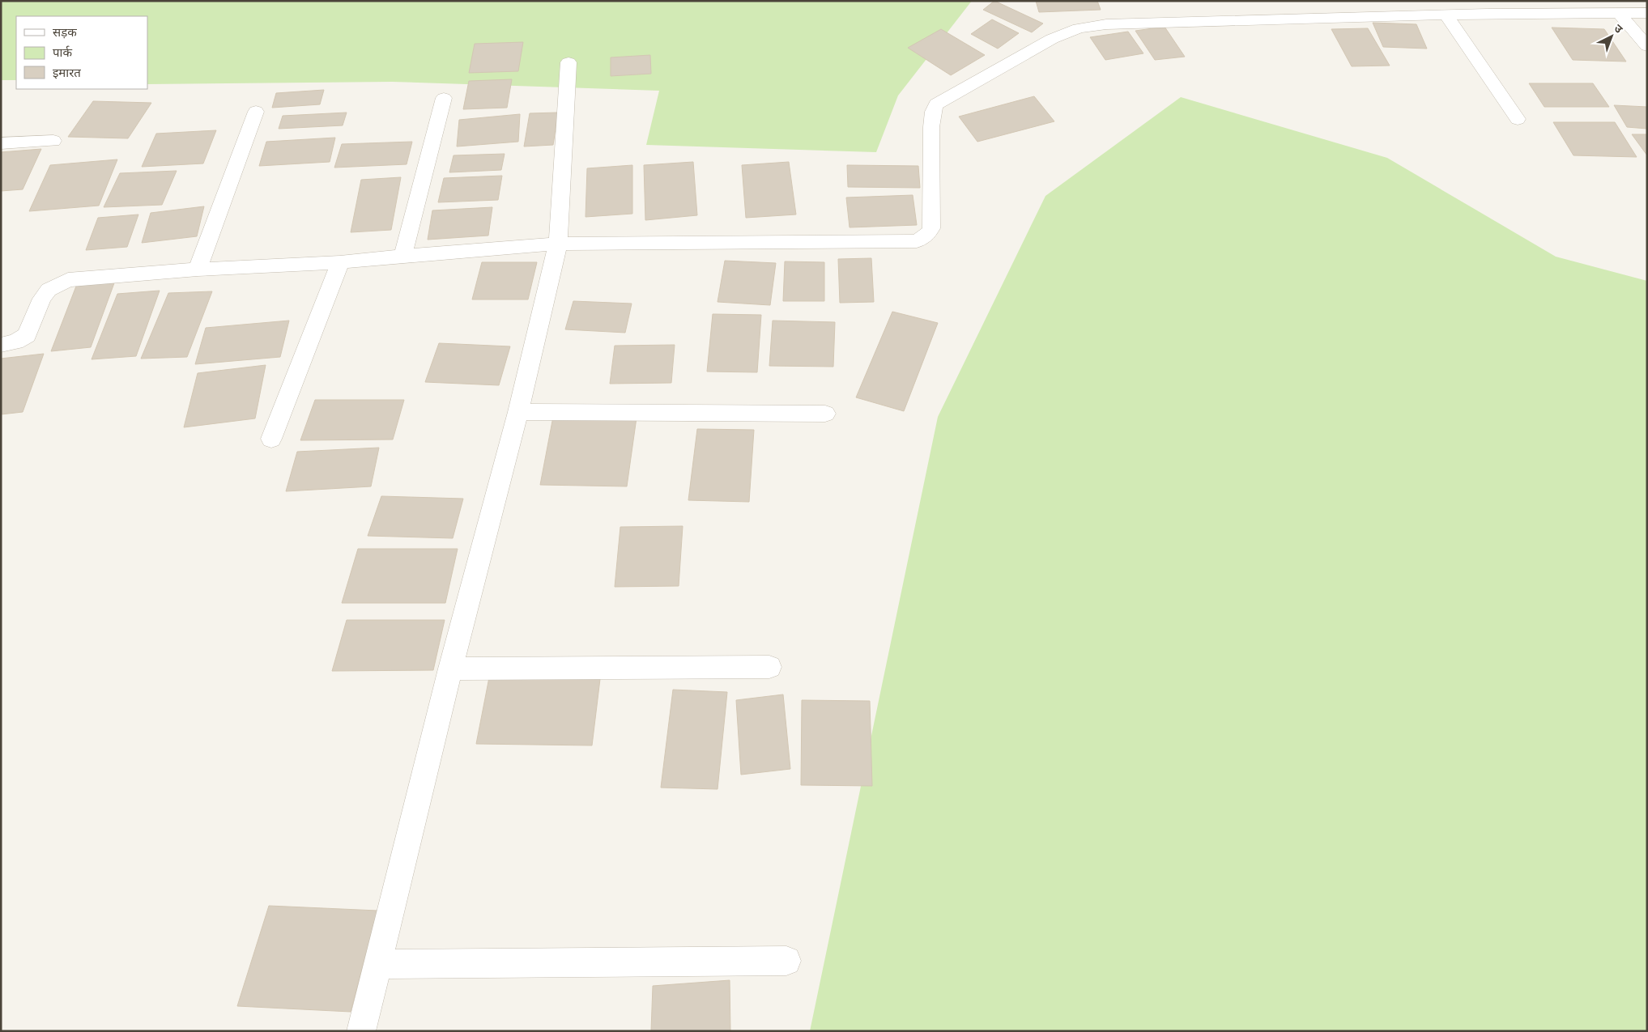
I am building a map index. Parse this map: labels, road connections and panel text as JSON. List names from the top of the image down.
{
  "legend": ["सड़क", "पार्क", "इमारत"],
  "north": "top right"
}
